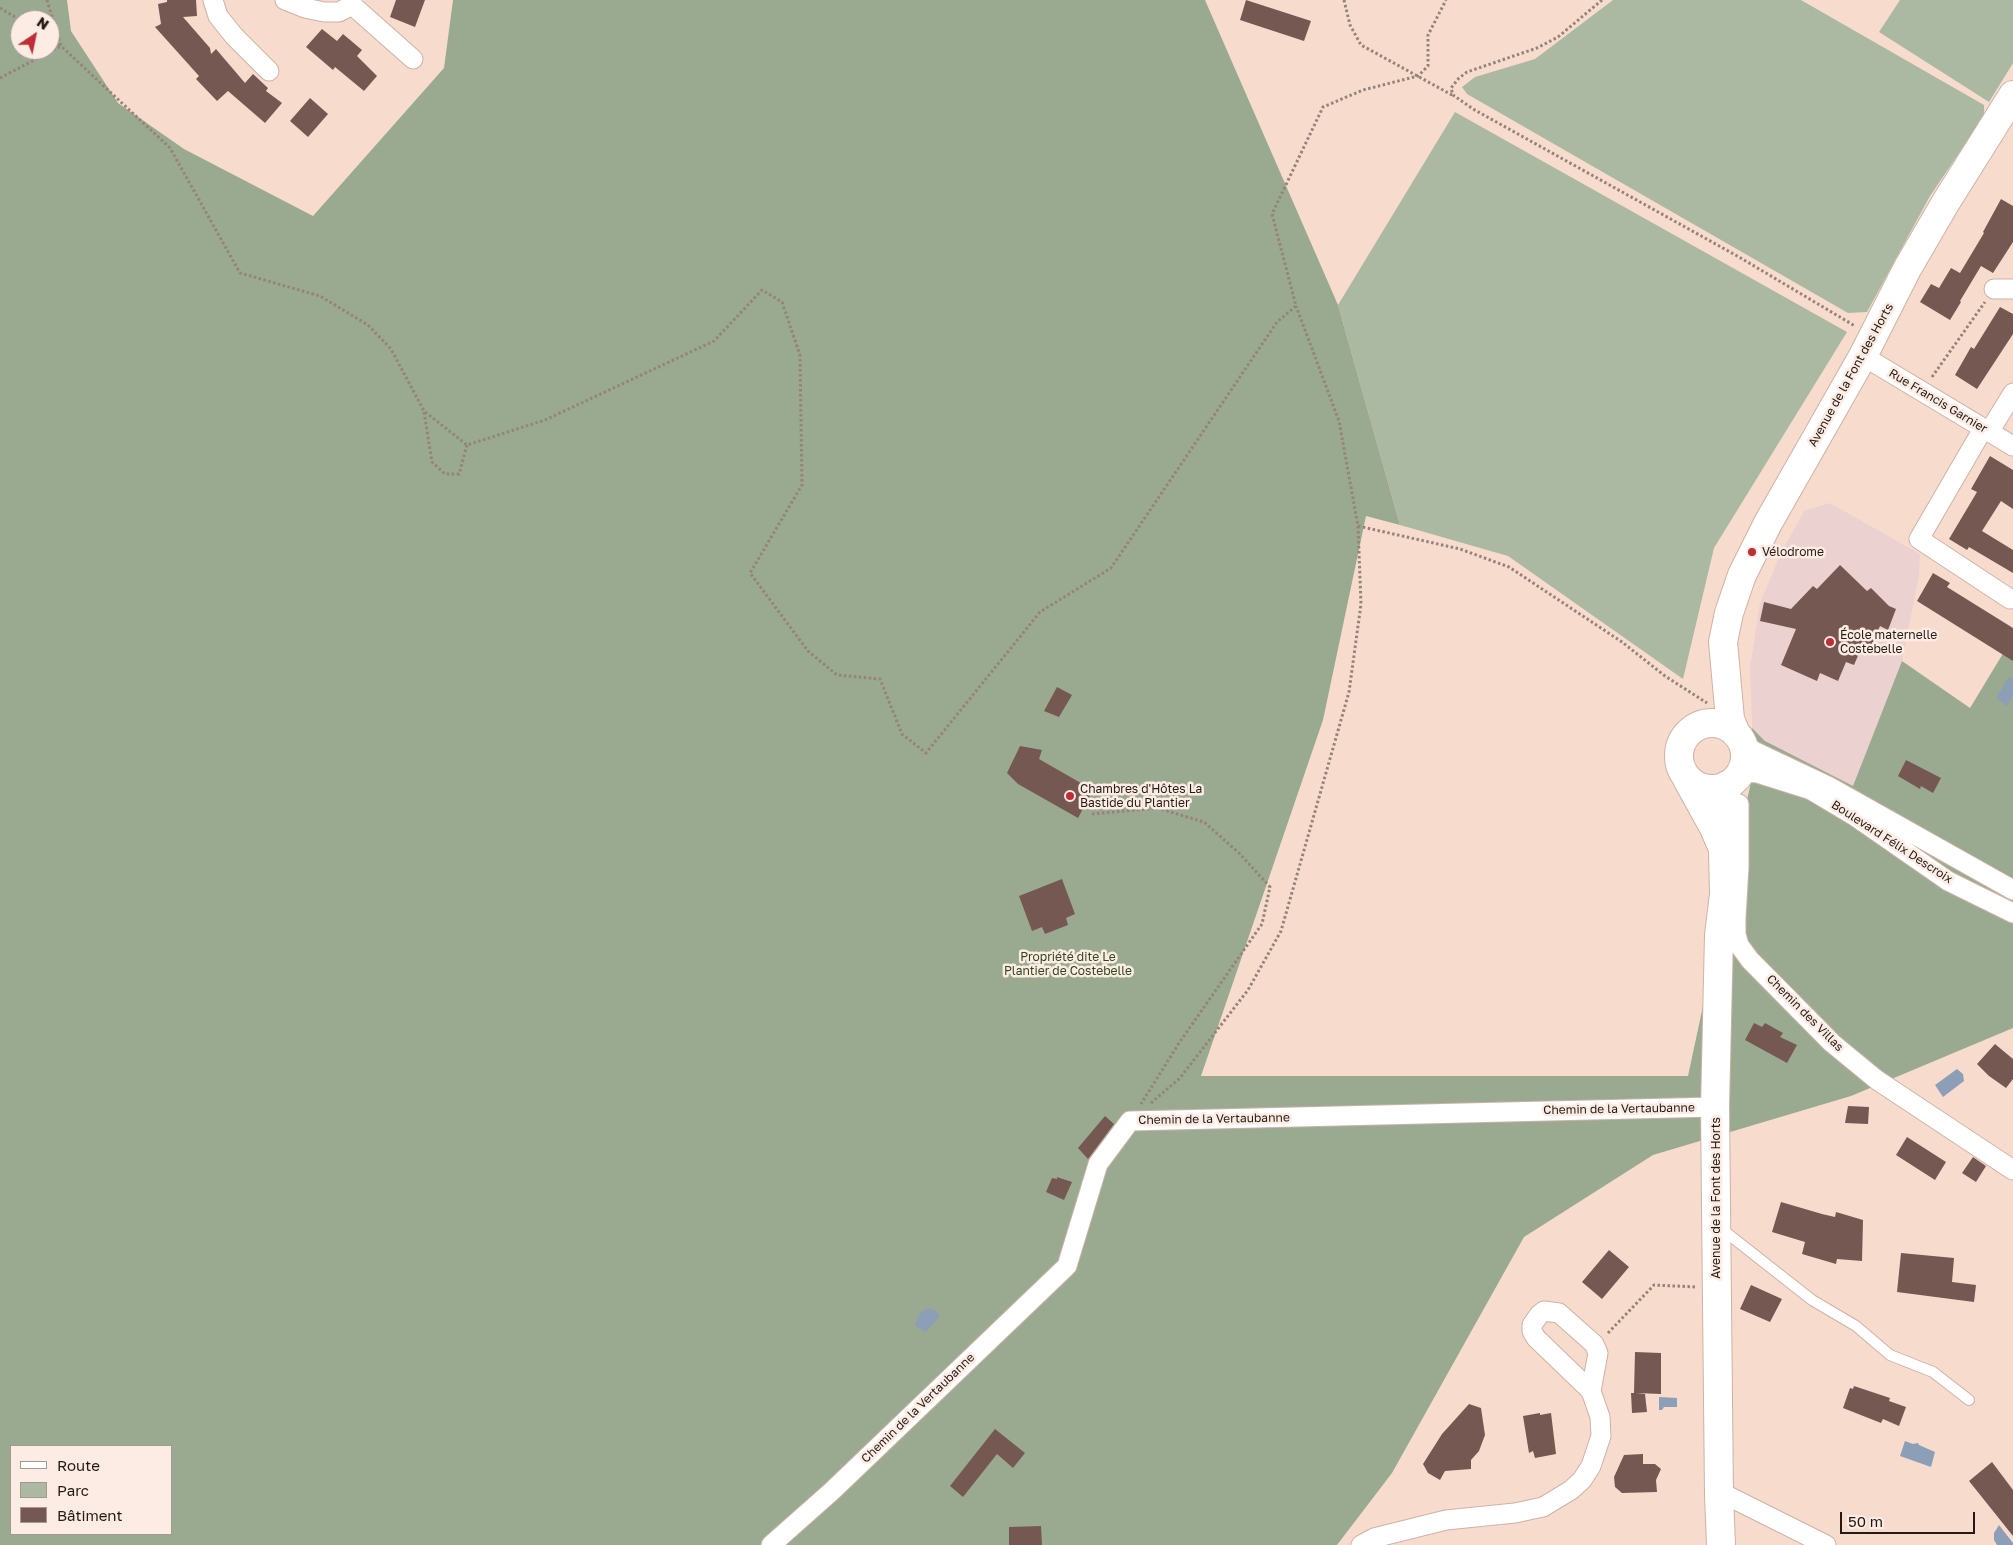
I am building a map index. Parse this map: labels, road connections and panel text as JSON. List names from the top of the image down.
{
  "streets": {
    "main road": ["Avenue de la Font des Horts"],
    "street": [
      "Rue Francis Garnier",
      "Boulevard Félix Descroix",
      "Chemin des Villas",
      "Chemin de la Vertaubanne"
    ]
  },
  "crossings": [
    ["Avenue de la Font des Horts", "Rue Francis Garnier"],
    ["Avenue de la Font des Horts", "Boulevard Félix Descroix"],
    ["Avenue de la Font des Horts", "Chemin des Villas"],
    ["Avenue de la Font des Horts", "Chemin de la Vertaubanne"],
    ["Boulevard Félix Descroix", "Chemin des Villas"]
  ],
  "parks": ["Propriété dite Le Plantier de Costebelle"],
  "places": ["Vélodrome", "École maternelle Costebelle", "Chambres d'Hôtes La Bastide du Plantier"],
  "legend": ["Route", "Parc", "Bâtiment"],
  "scale_bar": "50 m",
  "north": "top right"
}
